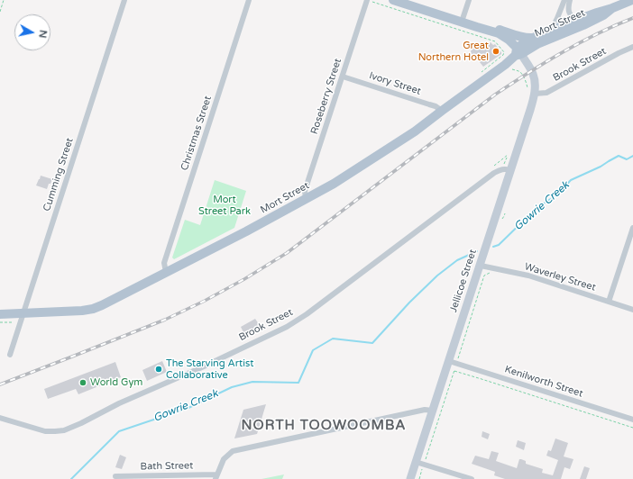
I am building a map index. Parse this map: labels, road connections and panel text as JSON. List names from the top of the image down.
{
  "streets": {
    "main road": ["Mort Street", "Jellicoe Street"],
    "street": [
      "Brook Street",
      "Ivory Street",
      "Roseberry Street",
      "Christmas Street",
      "Cumming Street",
      "Waverley Street",
      "Kenilworth Street",
      "Bath Street"
    ]
  },
  "crossings": [
    ["Mort Street", "Ivory Street"],
    ["Mort Street", "Roseberry Street"],
    ["Mort Street", "Christmas Street"],
    ["Mort Street", "Cumming Street"],
    ["Brook Street", "Jellicoe Street"],
    ["Ivory Street", "Roseberry Street"],
    ["Waverley Street", "Jellicoe Street"],
    ["Jellicoe Street", "Kenilworth Street"]
  ],
  "districts": ["NORTH TOOWOOMBA"],
  "water": ["Gowrie Creek"],
  "parks": ["Mort Street Park"],
  "places": ["Great Northern Hotel", "The Starving Artist Collaborative", "World Gym"],
  "north": "right"
}
